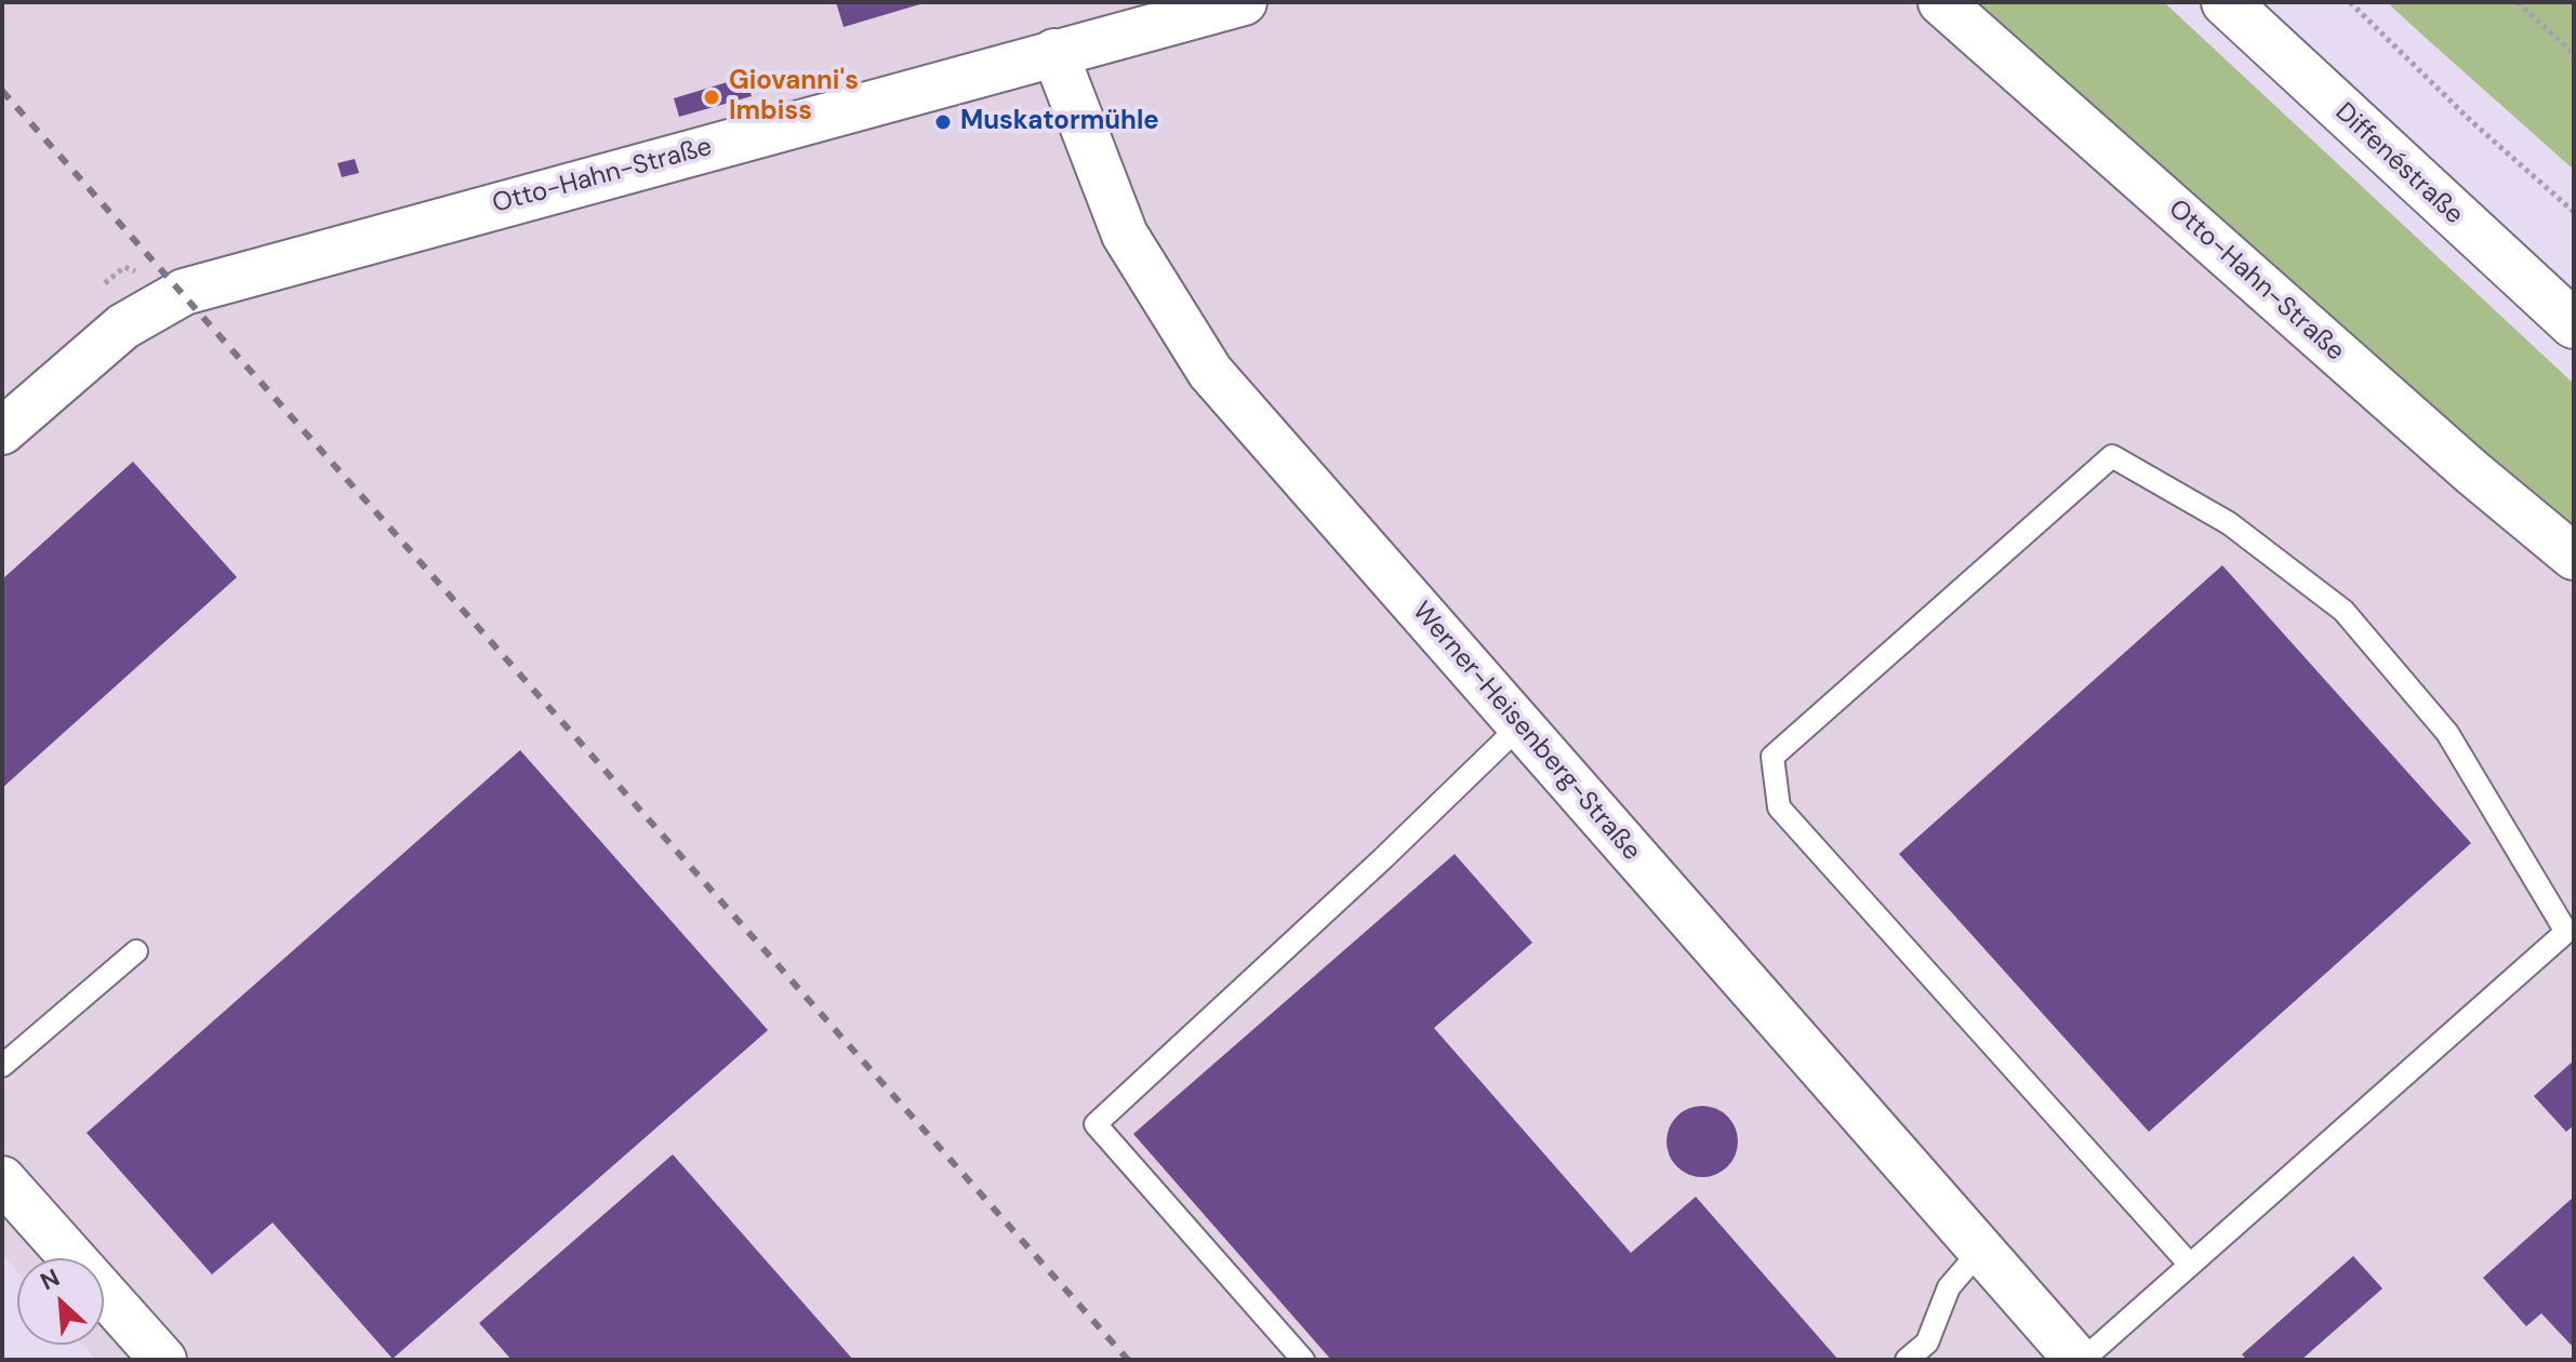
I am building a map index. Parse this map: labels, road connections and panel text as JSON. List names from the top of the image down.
{
  "streets": {
    "main road": ["Diffenéstraße"],
    "street": ["Otto-Hahn-Straße", "Werner-Heisenberg-Straße"]
  },
  "crossings": [
    ["Otto-Hahn-Straße", "Werner-Heisenberg-Straße"]
  ],
  "places": ["Giovanni's Imbiss", "Muskatormühle"],
  "north": "top left"
}
